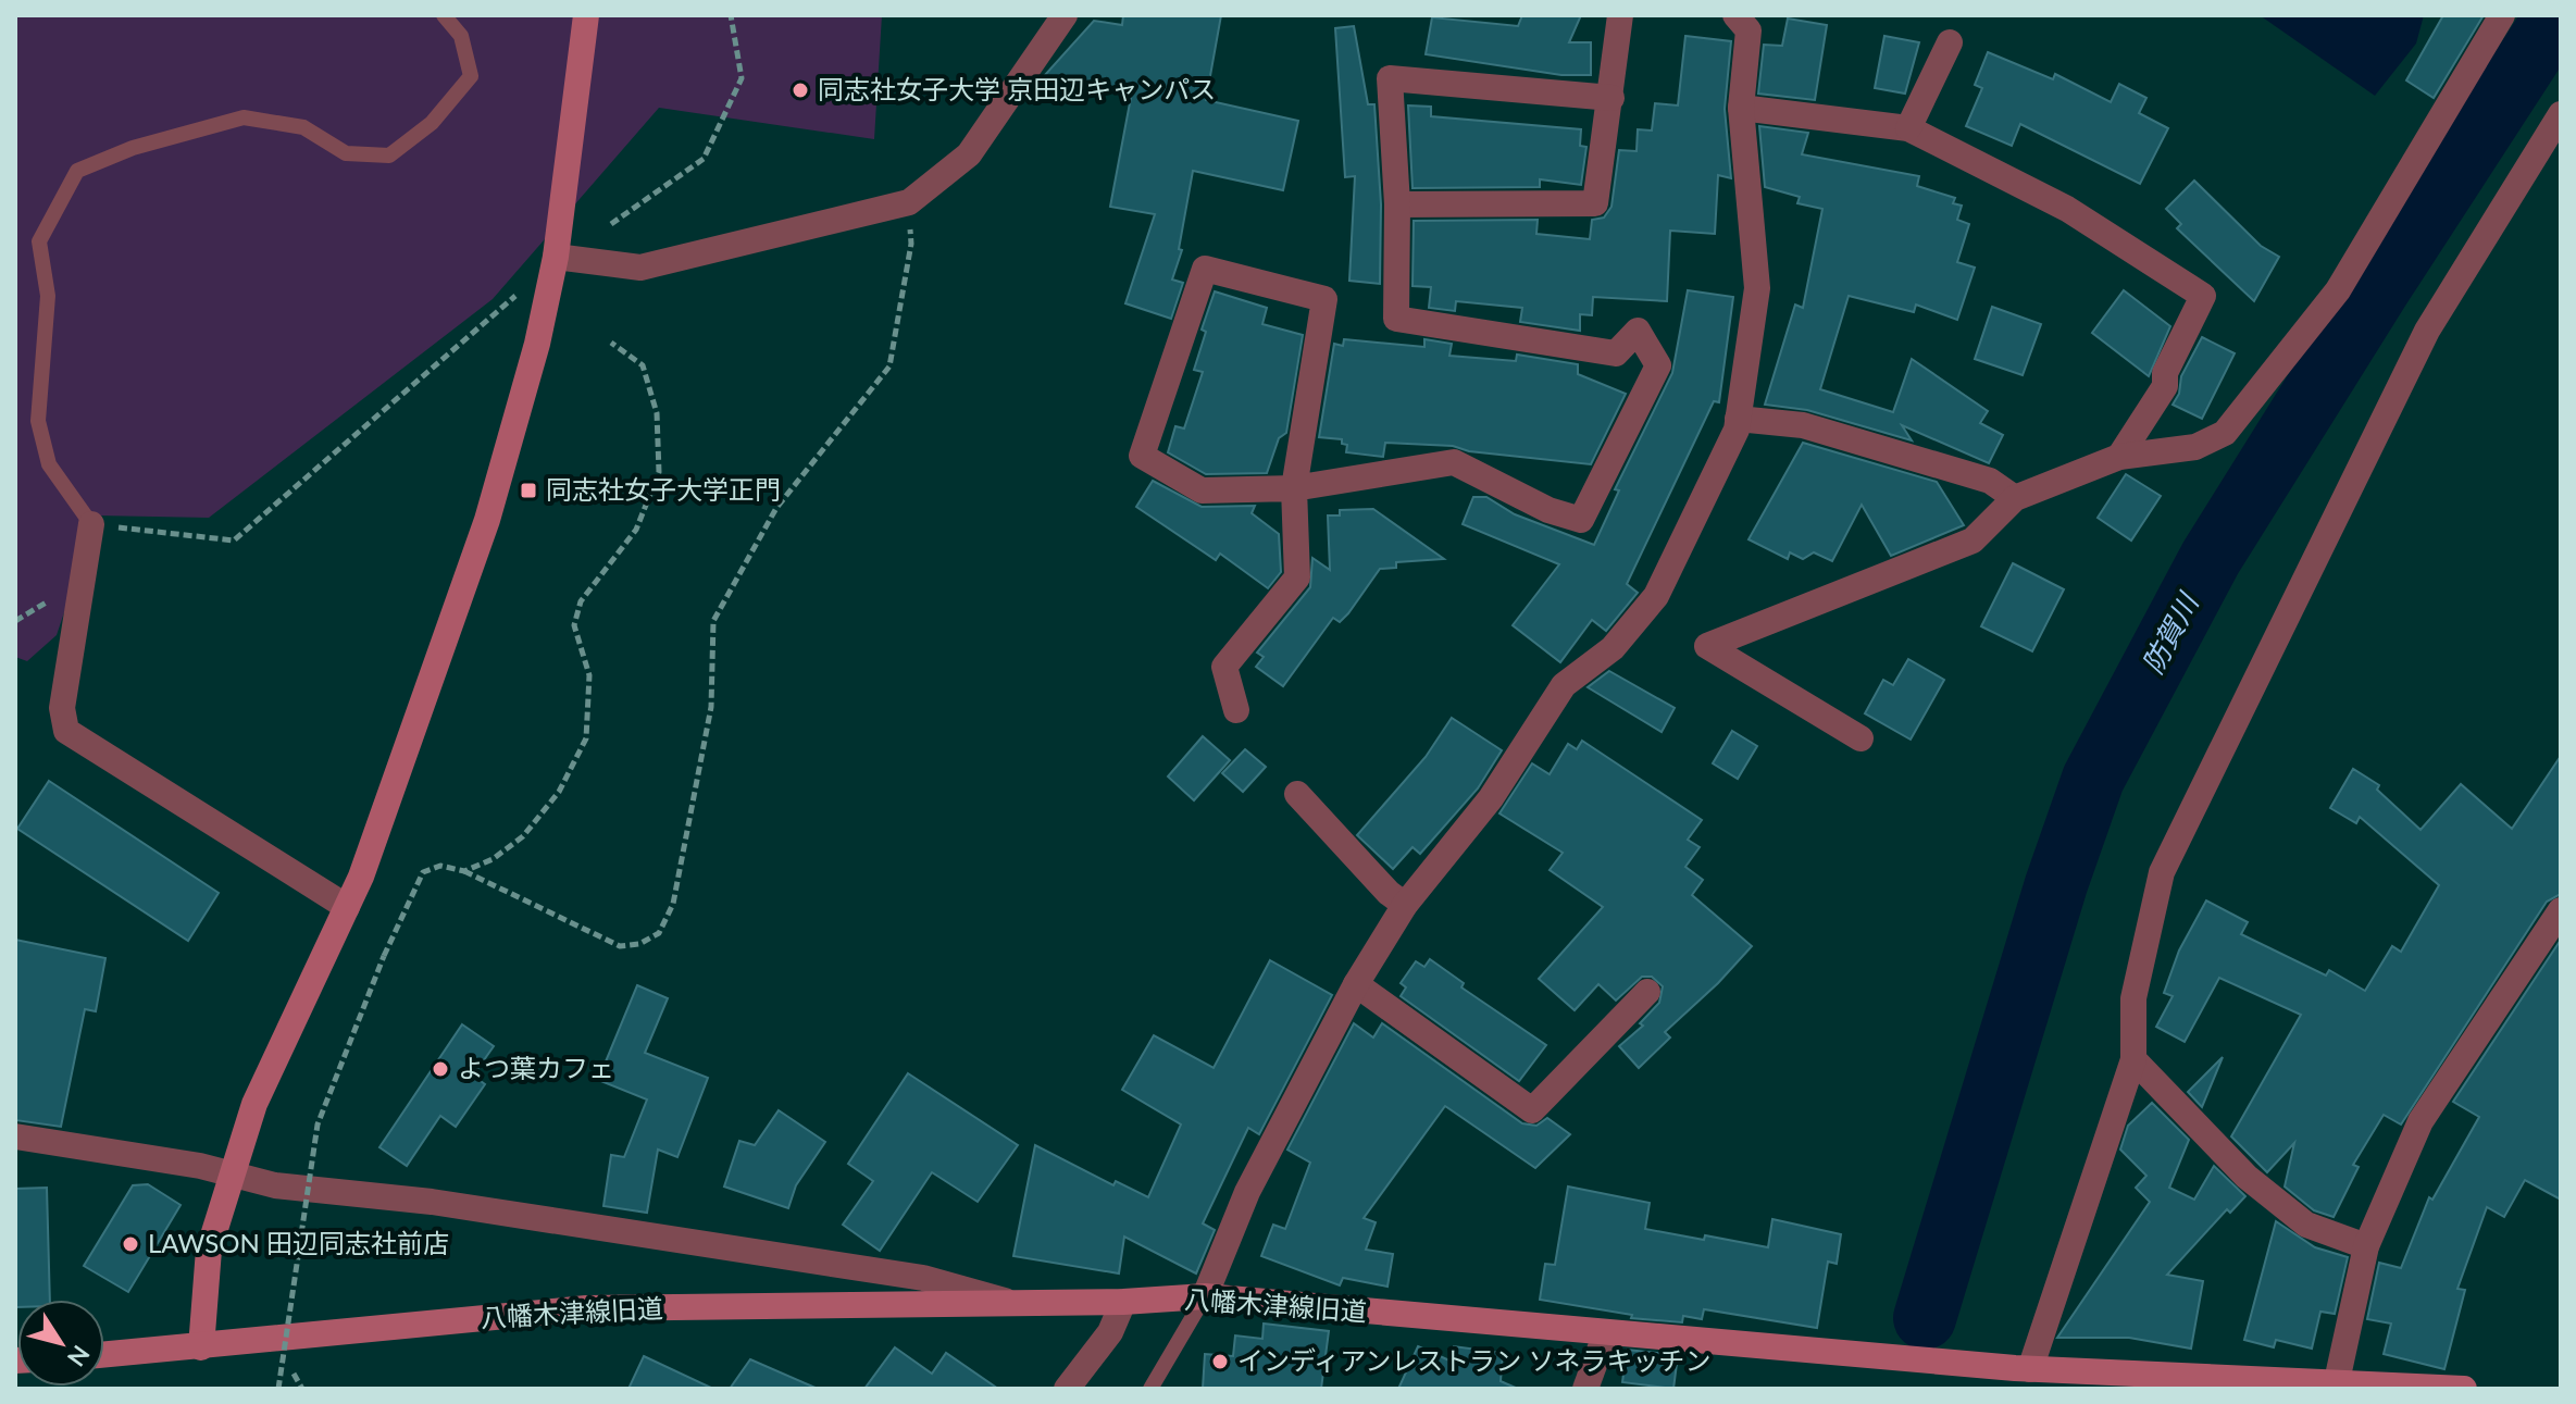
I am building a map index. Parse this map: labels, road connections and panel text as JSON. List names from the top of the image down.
{
  "streets": {
    "street": ["八幡木津線旧道"]
  },
  "water": ["防賀川"],
  "places": {
    "other": [
      "同志社女子大学 京田辺キャンパス",
      "よつ葉カフェ",
      "LAWSON 田辺同志社前店",
      "インディアンレストラン ソネラキッチン"
    ],
    "transit": ["同志社女子大学正門"]
  },
  "north": "bottom right"
}
